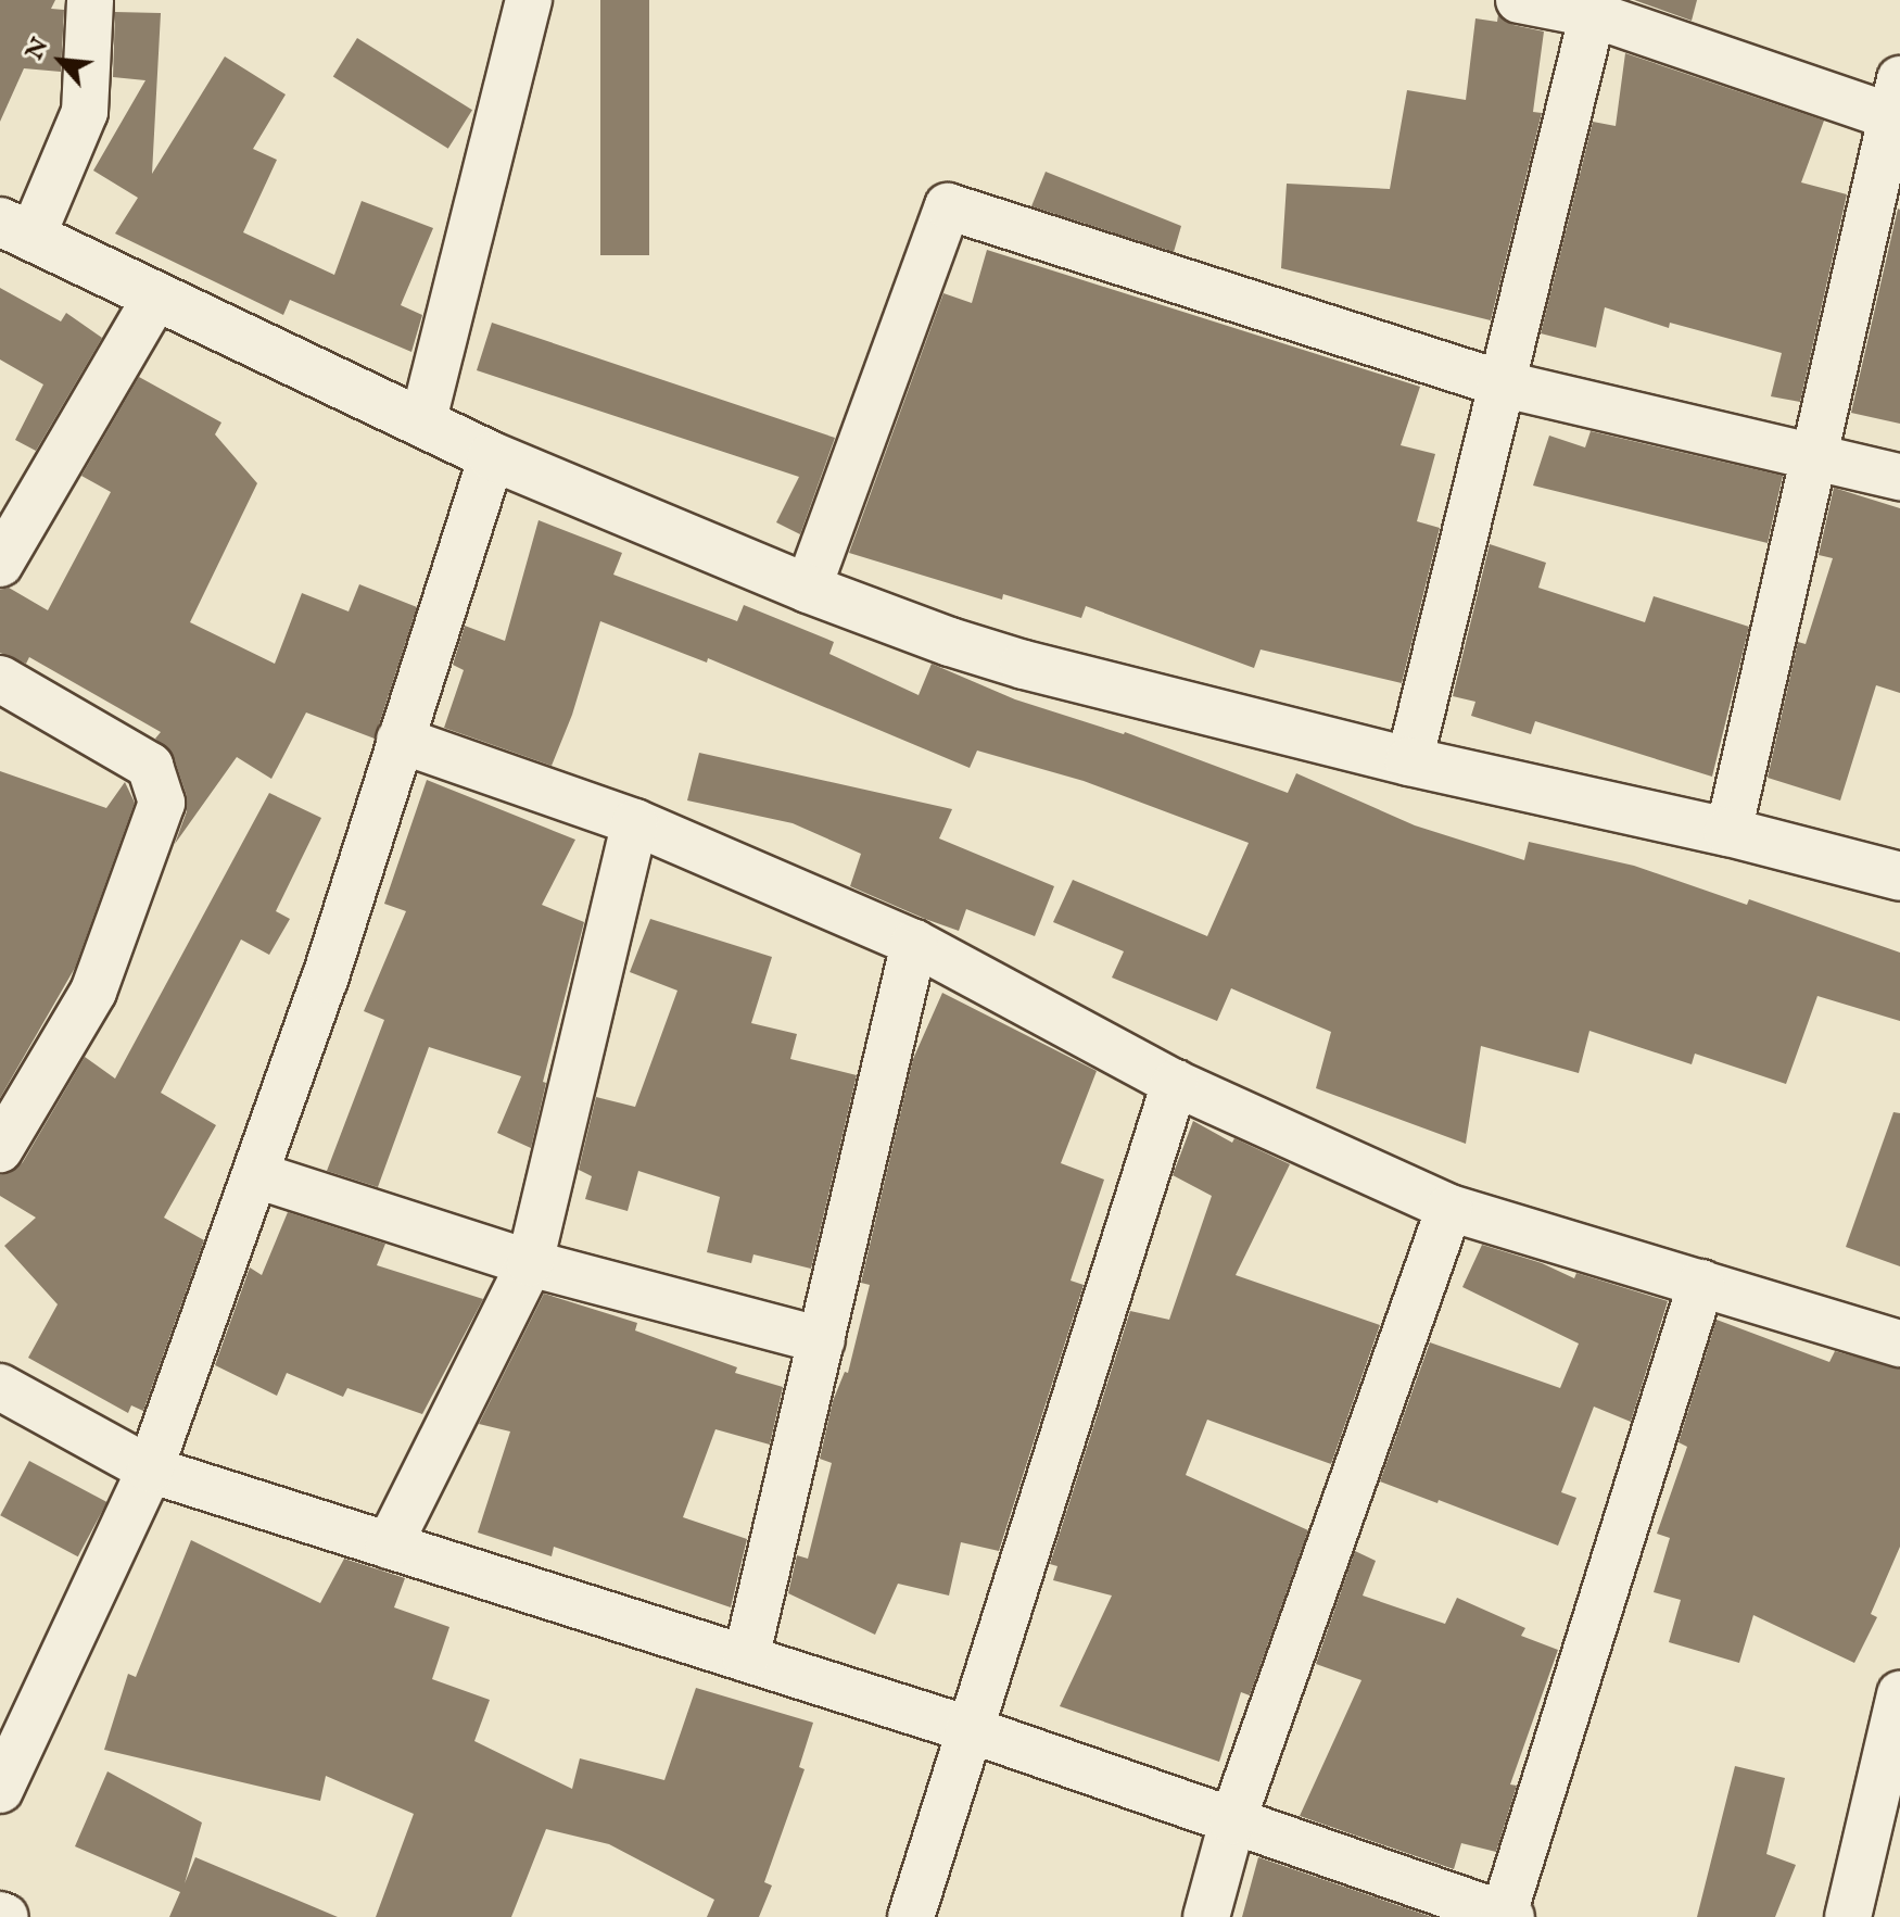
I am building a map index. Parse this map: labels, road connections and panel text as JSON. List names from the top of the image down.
{
  "north": "top left"
}
